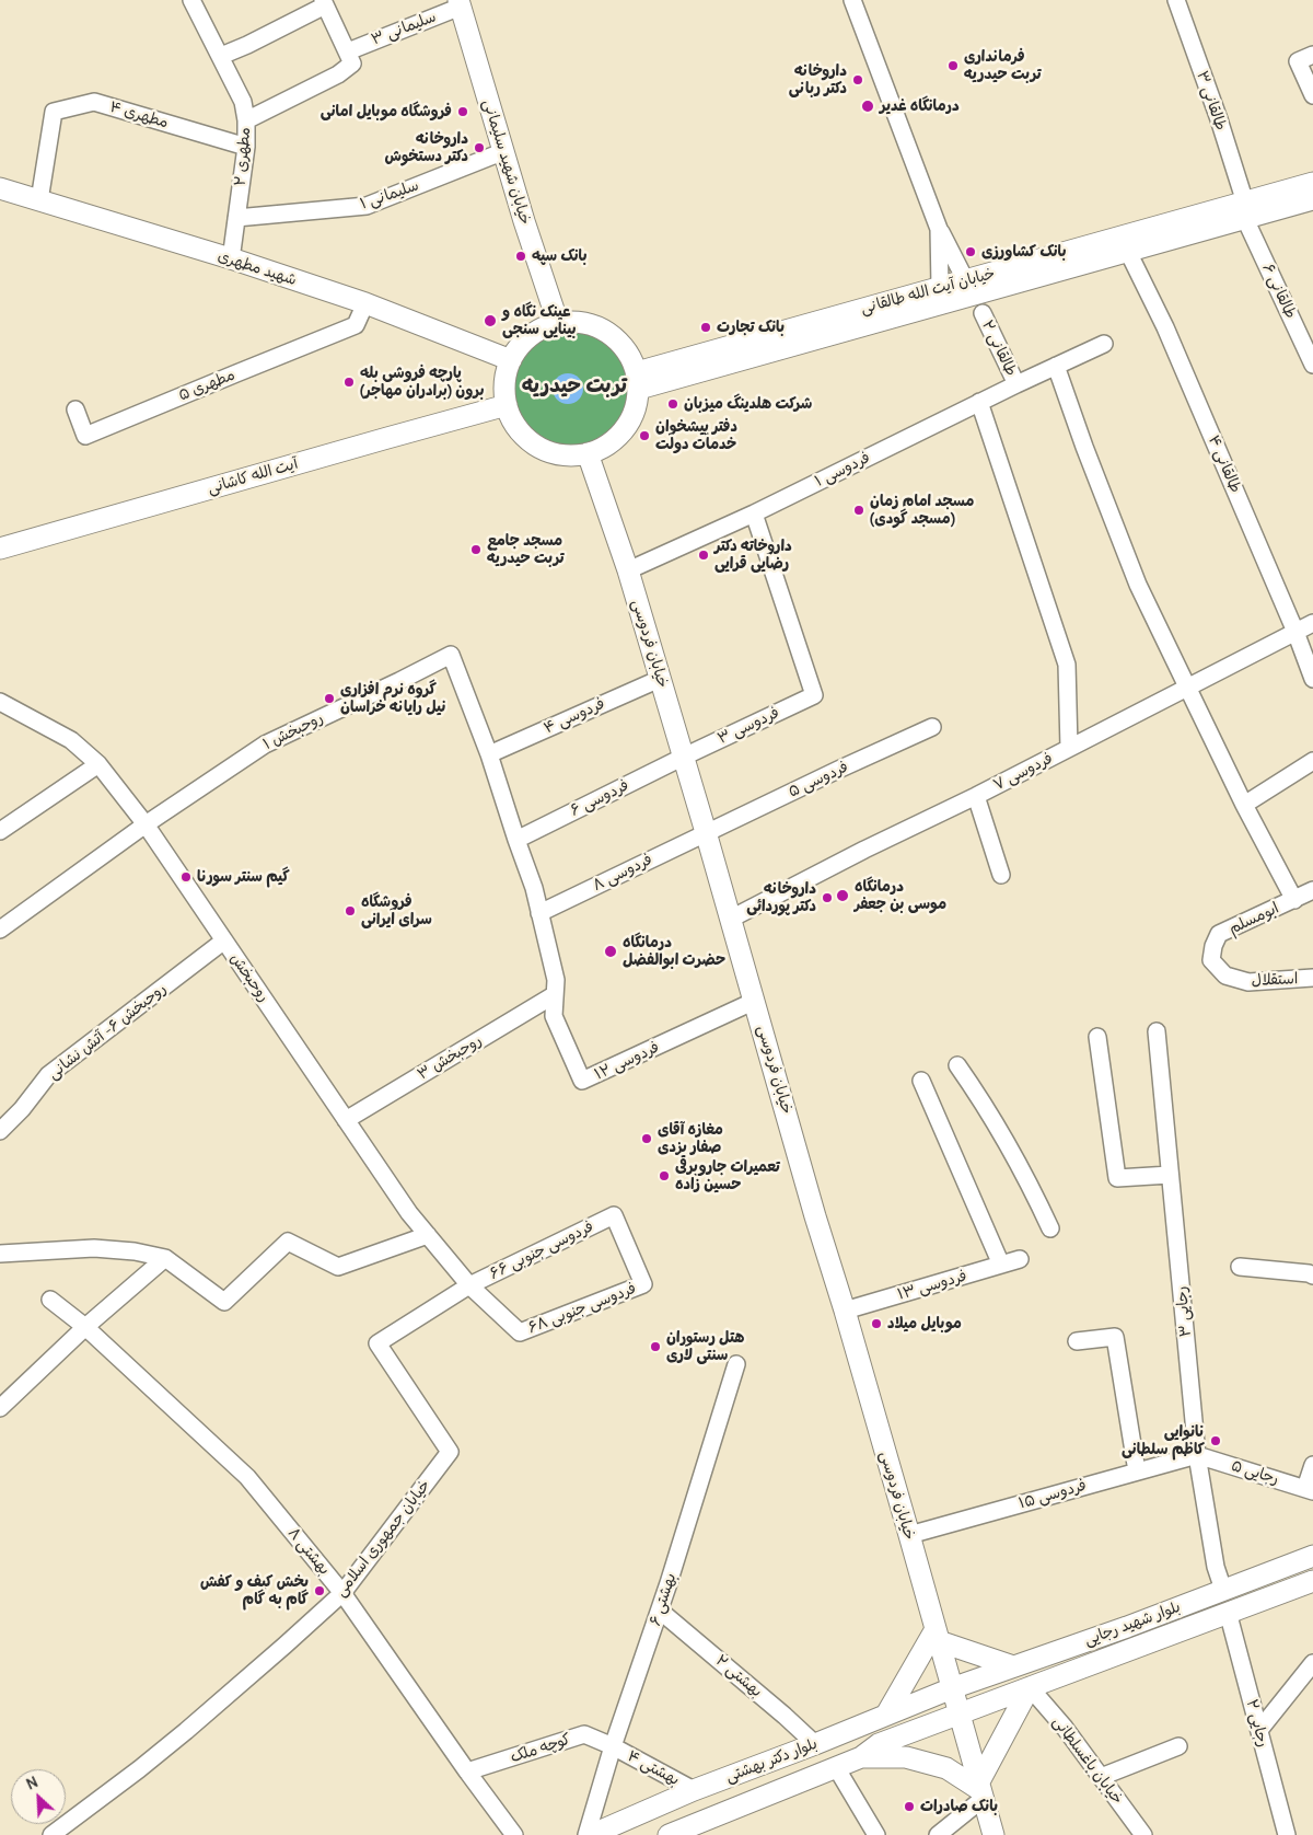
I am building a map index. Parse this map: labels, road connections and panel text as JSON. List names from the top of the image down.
{
  "streets": {
    "main road": [
      "خیابان شهید سلیمانی",
      "شهید مطهری",
      "خیابان آیت الله طالقانی",
      "آیت الله کاشانی",
      "خیابان فردوسی",
      "بلوار شهید رجایی",
      "بلوار دکتر بهشتی"
    ],
    "street": [
      "سلیمانی ۳",
      "طالقانی ۳",
      "مطهری ۴",
      "مطهری ۲",
      "سلیمانی ۱",
      "طالقانی ۶",
      "طالقانی ۲",
      "مطهری ۵",
      "طالقانی ۴",
      "فردوسی ۱",
      "فردوسی ۴",
      "فردوسی ۳",
      "روحبخش ۱",
      "فردوسی ۷",
      "فردوسی ۵",
      "فردوسی ۶",
      "فردوسی ۸",
      "ابومسلم",
      "روحبخش",
      "استقلال",
      "روحبخش ۶- آتش نشانی",
      "روحبخش ۳",
      "فردوسی ۱۲",
      "فردوسی جنوبی ۶۶",
      "فردوسی ۱۳",
      "فردوسی جنوبی ۶۸",
      "رجایی ۳",
      "رجایی ۵",
      "فردوسی ۱۵",
      "خیابان جمهوری اسلامی",
      "بهشتی ۸",
      "بهشتی ۶",
      "بهشتی ۲",
      "رجایی ۲",
      "کوچه ملک",
      "خیابان باغسلطانی",
      "بهشتی ۴"
    ]
  },
  "crossings": [
    ["سلیمانی ۳", "خیابان شهید سلیمانی"],
    ["طالقانی ۳", "خیابان آیت الله طالقانی"],
    ["طالقانی ۳", "طالقانی ۶"],
    ["مطهری ۴", "مطهری ۲"],
    ["مطهری ۴", "شهید مطهری"],
    ["مطهری ۲", "سلیمانی ۱"],
    ["مطهری ۲", "شهید مطهری"],
    ["خیابان شهید سلیمانی", "سلیمانی ۱"],
    ["خیابان شهید سلیمانی", "شهید مطهری"],
    ["خیابان شهید سلیمانی", "خیابان آیت الله طالقانی"],
    ["خیابان شهید سلیمانی", "آیت الله کاشانی"],
    ["خیابان شهید سلیمانی", "خیابان فردوسی"],
    ["شهید مطهری", "خیابان آیت الله طالقانی"],
    ["شهید مطهری", "مطهری ۵"],
    ["شهید مطهری", "آیت الله کاشانی"],
    ["شهید مطهری", "خیابان فردوسی"],
    ["خیابان آیت الله طالقانی", "طالقانی ۶"],
    ["خیابان آیت الله طالقانی", "طالقانی ۴"],
    ["خیابان آیت الله طالقانی", "آیت الله کاشانی"],
    ["خیابان آیت الله طالقانی", "خیابان فردوسی"],
    ["طالقانی ۲", "فردوسی ۱"],
    ["طالقانی ۴", "فردوسی ۷"],
    ["فردوسی ۱", "خیابان فردوسی"],
    ["فردوسی ۱", "فردوسی ۳"],
    ["آیت الله کاشانی", "خیابان فردوسی"],
    ["خیابان فردوسی", "فردوسی ۴"],
    ["خیابان فردوسی", "فردوسی ۳"],
    ["خیابان فردوسی", "فردوسی ۷"],
    ["خیابان فردوسی", "فردوسی ۵"],
    ["خیابان فردوسی", "فردوسی ۶"],
    ["خیابان فردوسی", "فردوسی ۸"],
    ["خیابان فردوسی", "فردوسی ۱۲"],
    ["خیابان فردوسی", "فردوسی ۱۳"],
    ["خیابان فردوسی", "فردوسی ۱۵"],
    ["خیابان فردوسی", "بلوار شهید رجایی"],
    ["خیابان فردوسی", "بلوار دکتر بهشتی"],
    ["فردوسی ۴", "روحبخش ۱"],
    ["فردوسی ۳", "فردوسی ۶"],
    ["روحبخش ۱", "روحبخش"],
    ["فردوسی ۵", "فردوسی ۸"],
    ["ابومسلم", "استقلال"],
    ["روحبخش", "روحبخش ۶- آتش نشانی"],
    ["روحبخش", "روحبخش ۳"],
    ["روحبخش", "فردوسی جنوبی ۶۶"],
    ["روحبخش", "فردوسی جنوبی ۶۸"],
    ["روحبخش", "خیابان جمهوری اسلامی"],
    ["روحبخش ۳", "فردوسی ۱۲"],
    ["فردوسی جنوبی ۶۶", "فردوسی جنوبی ۶۸"],
    ["فردوسی جنوبی ۶۶", "خیابان جمهوری اسلامی"],
    ["رجایی ۳", "رجایی ۵"],
    ["رجایی ۳", "فردوسی ۱۵"],
    ["رجایی ۳", "بلوار شهید رجایی"],
    ["رجایی ۵", "فردوسی ۱۵"],
    ["خیابان جمهوری اسلامی", "بهشتی ۸"],
    ["بهشتی ۸", "کوچه ملک"],
    ["بهشتی ۶", "بهشتی ۲"],
    ["بهشتی ۶", "کوچه ملک"],
    ["بهشتی ۶", "بلوار دکتر بهشتی"],
    ["بهشتی ۶", "بهشتی ۴"],
    ["بلوار شهید رجایی", "رجایی ۲"],
    ["بلوار شهید رجایی", "بلوار دکتر بهشتی"],
    ["بلوار شهید رجایی", "خیابان باغسلطانی"],
    ["بهشتی ۲", "بلوار دکتر بهشتی"],
    ["کوچه ملک", "بهشتی ۴"],
    ["بلوار دکتر بهشتی", "بهشتی ۴"]
  ],
  "districts": ["تربت حیدریه"],
  "places": [
    "فرمانداری تربت حیدریه",
    "داروخانه دکتر ربانی",
    "درمانگاه غدیر",
    "فروشگاه موبایل امانی",
    "داروخانه دکتر دستخوش",
    "بانک کشاورزی",
    "بانک سپه",
    "عینک نگاه و بینایی سنجی",
    "بانک تجارت",
    "پارچه فروشی بله برون (برادران مهاجر)",
    "شرکت هلدینگ میزبان",
    "دفتر پیشخوان خدمات دولت",
    "مسجد امام زمان (مسجد گودی)",
    "مسجد جامع تربت حیدریه",
    "داروخاته دکتر رضایی قرایی",
    "گروه نرم افزاری نیل رایانه خراسان",
    "گیم سنتر سورنا",
    "درمانگاه موسی بن جعفر",
    "داروخانه دکتر پوردائی",
    "فروشگاه سرای ایرانی",
    "درمانگاه حضرت ابوالفضل",
    "مغازه آقای صفار یزدی",
    "تعمیرات جاروبرقی حسین زاده",
    "موبایل میلاد",
    "هتل رستوران سنتی لاری",
    "نانوایی کاظم سلطانی",
    "پخش کیف و کفش گام به گام",
    "بانک صادرات"
  ],
  "north": "top left"
}
